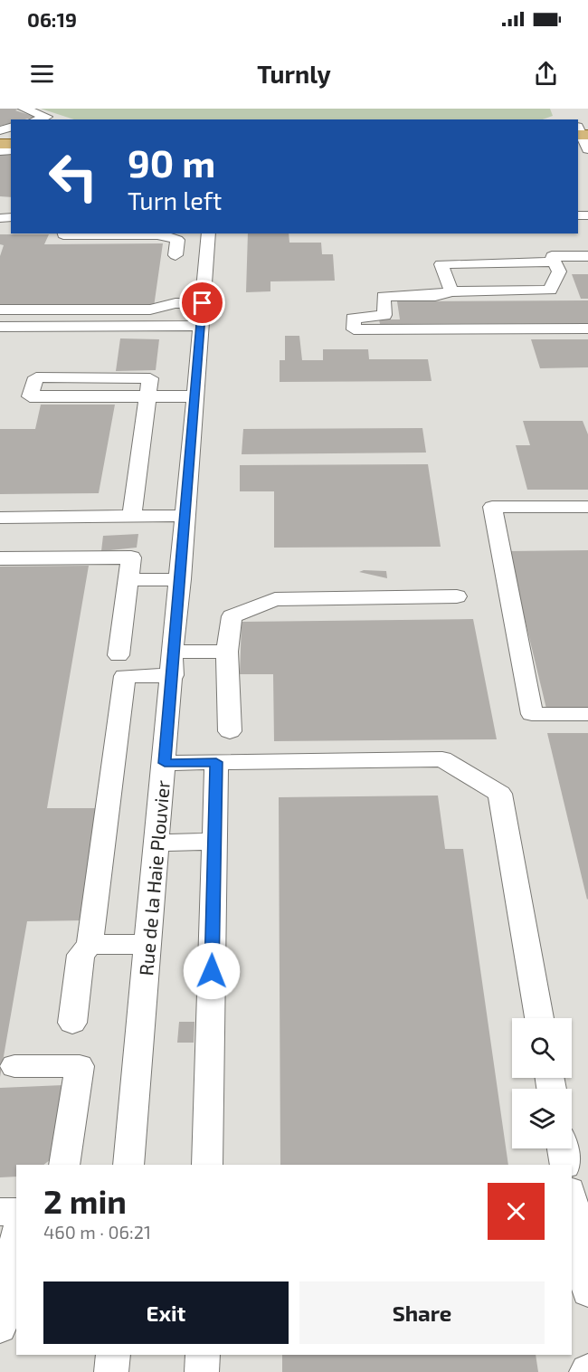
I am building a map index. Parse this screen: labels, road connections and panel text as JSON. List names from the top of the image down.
{
  "streets": {
    "street": ["Rue de la Haie Plouvier"]
  },
  "page": {
    "status": "06:19",
    "header": "Turnly",
    "turn": ["90 m", "Turn left"],
    "heading": ["2 min", "460 m · 06:21"],
    "buttons": ["Exit", "Share"]
  }
}
